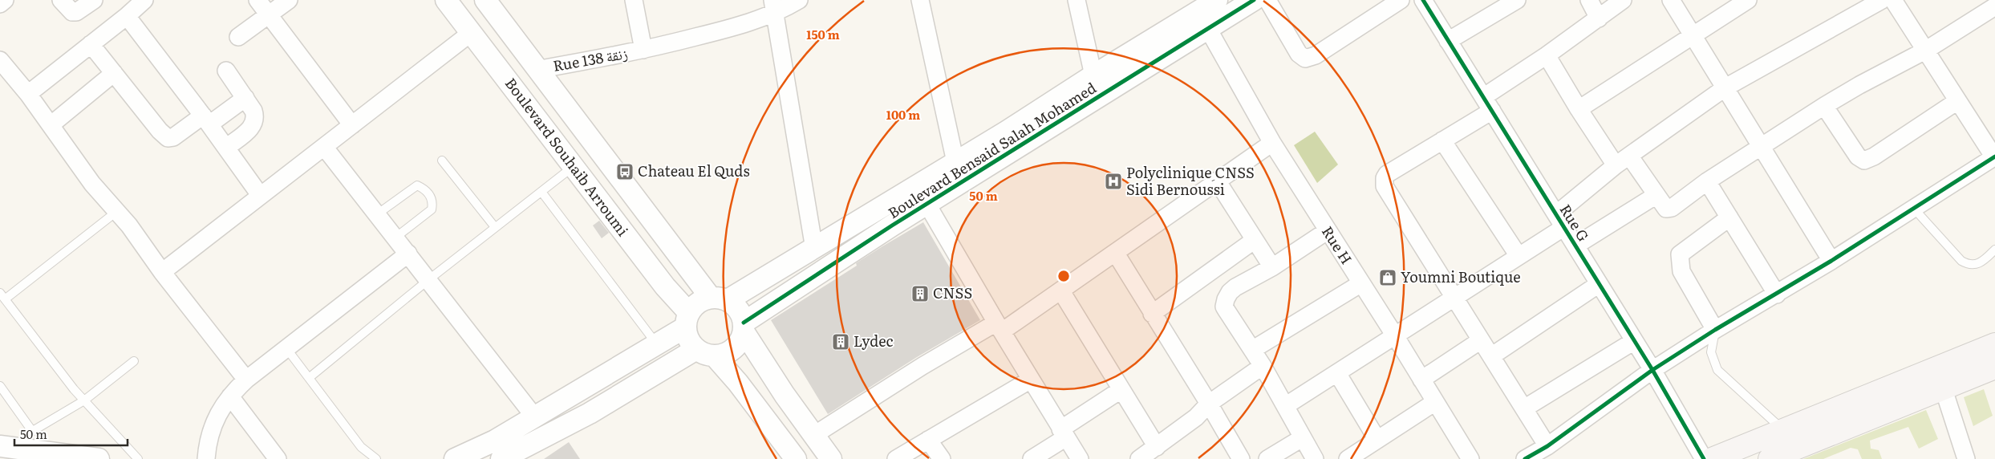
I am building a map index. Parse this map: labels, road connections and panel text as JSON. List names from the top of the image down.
{
  "streets": {
    "street": [
      "Rue 138 زنقة",
      "Boulevard Bensaid Salah Mohamed",
      "Boulevard Souhaib Arroumi",
      "Rue G",
      "Rue H"
    ]
  },
  "crossings": [
    ["Rue 138 زنقة", "Boulevard Souhaib Arroumi"],
    ["Boulevard Bensaid Salah Mohamed", "Boulevard Souhaib Arroumi"],
    ["Boulevard Bensaid Salah Mohamed", "Rue H"]
  ],
  "places": {
    "bus stop": ["Chateau El Quds"],
    "hospital": ["Polyclinique ِCNSS Sidi Bernoussi"],
    "shop": ["Youmni Boutique"],
    "building": ["CNSS", "Lydec"]
  },
  "scale_bar": "50 m",
  "rings": ["150 m", "100 m", "50 m"]
}
